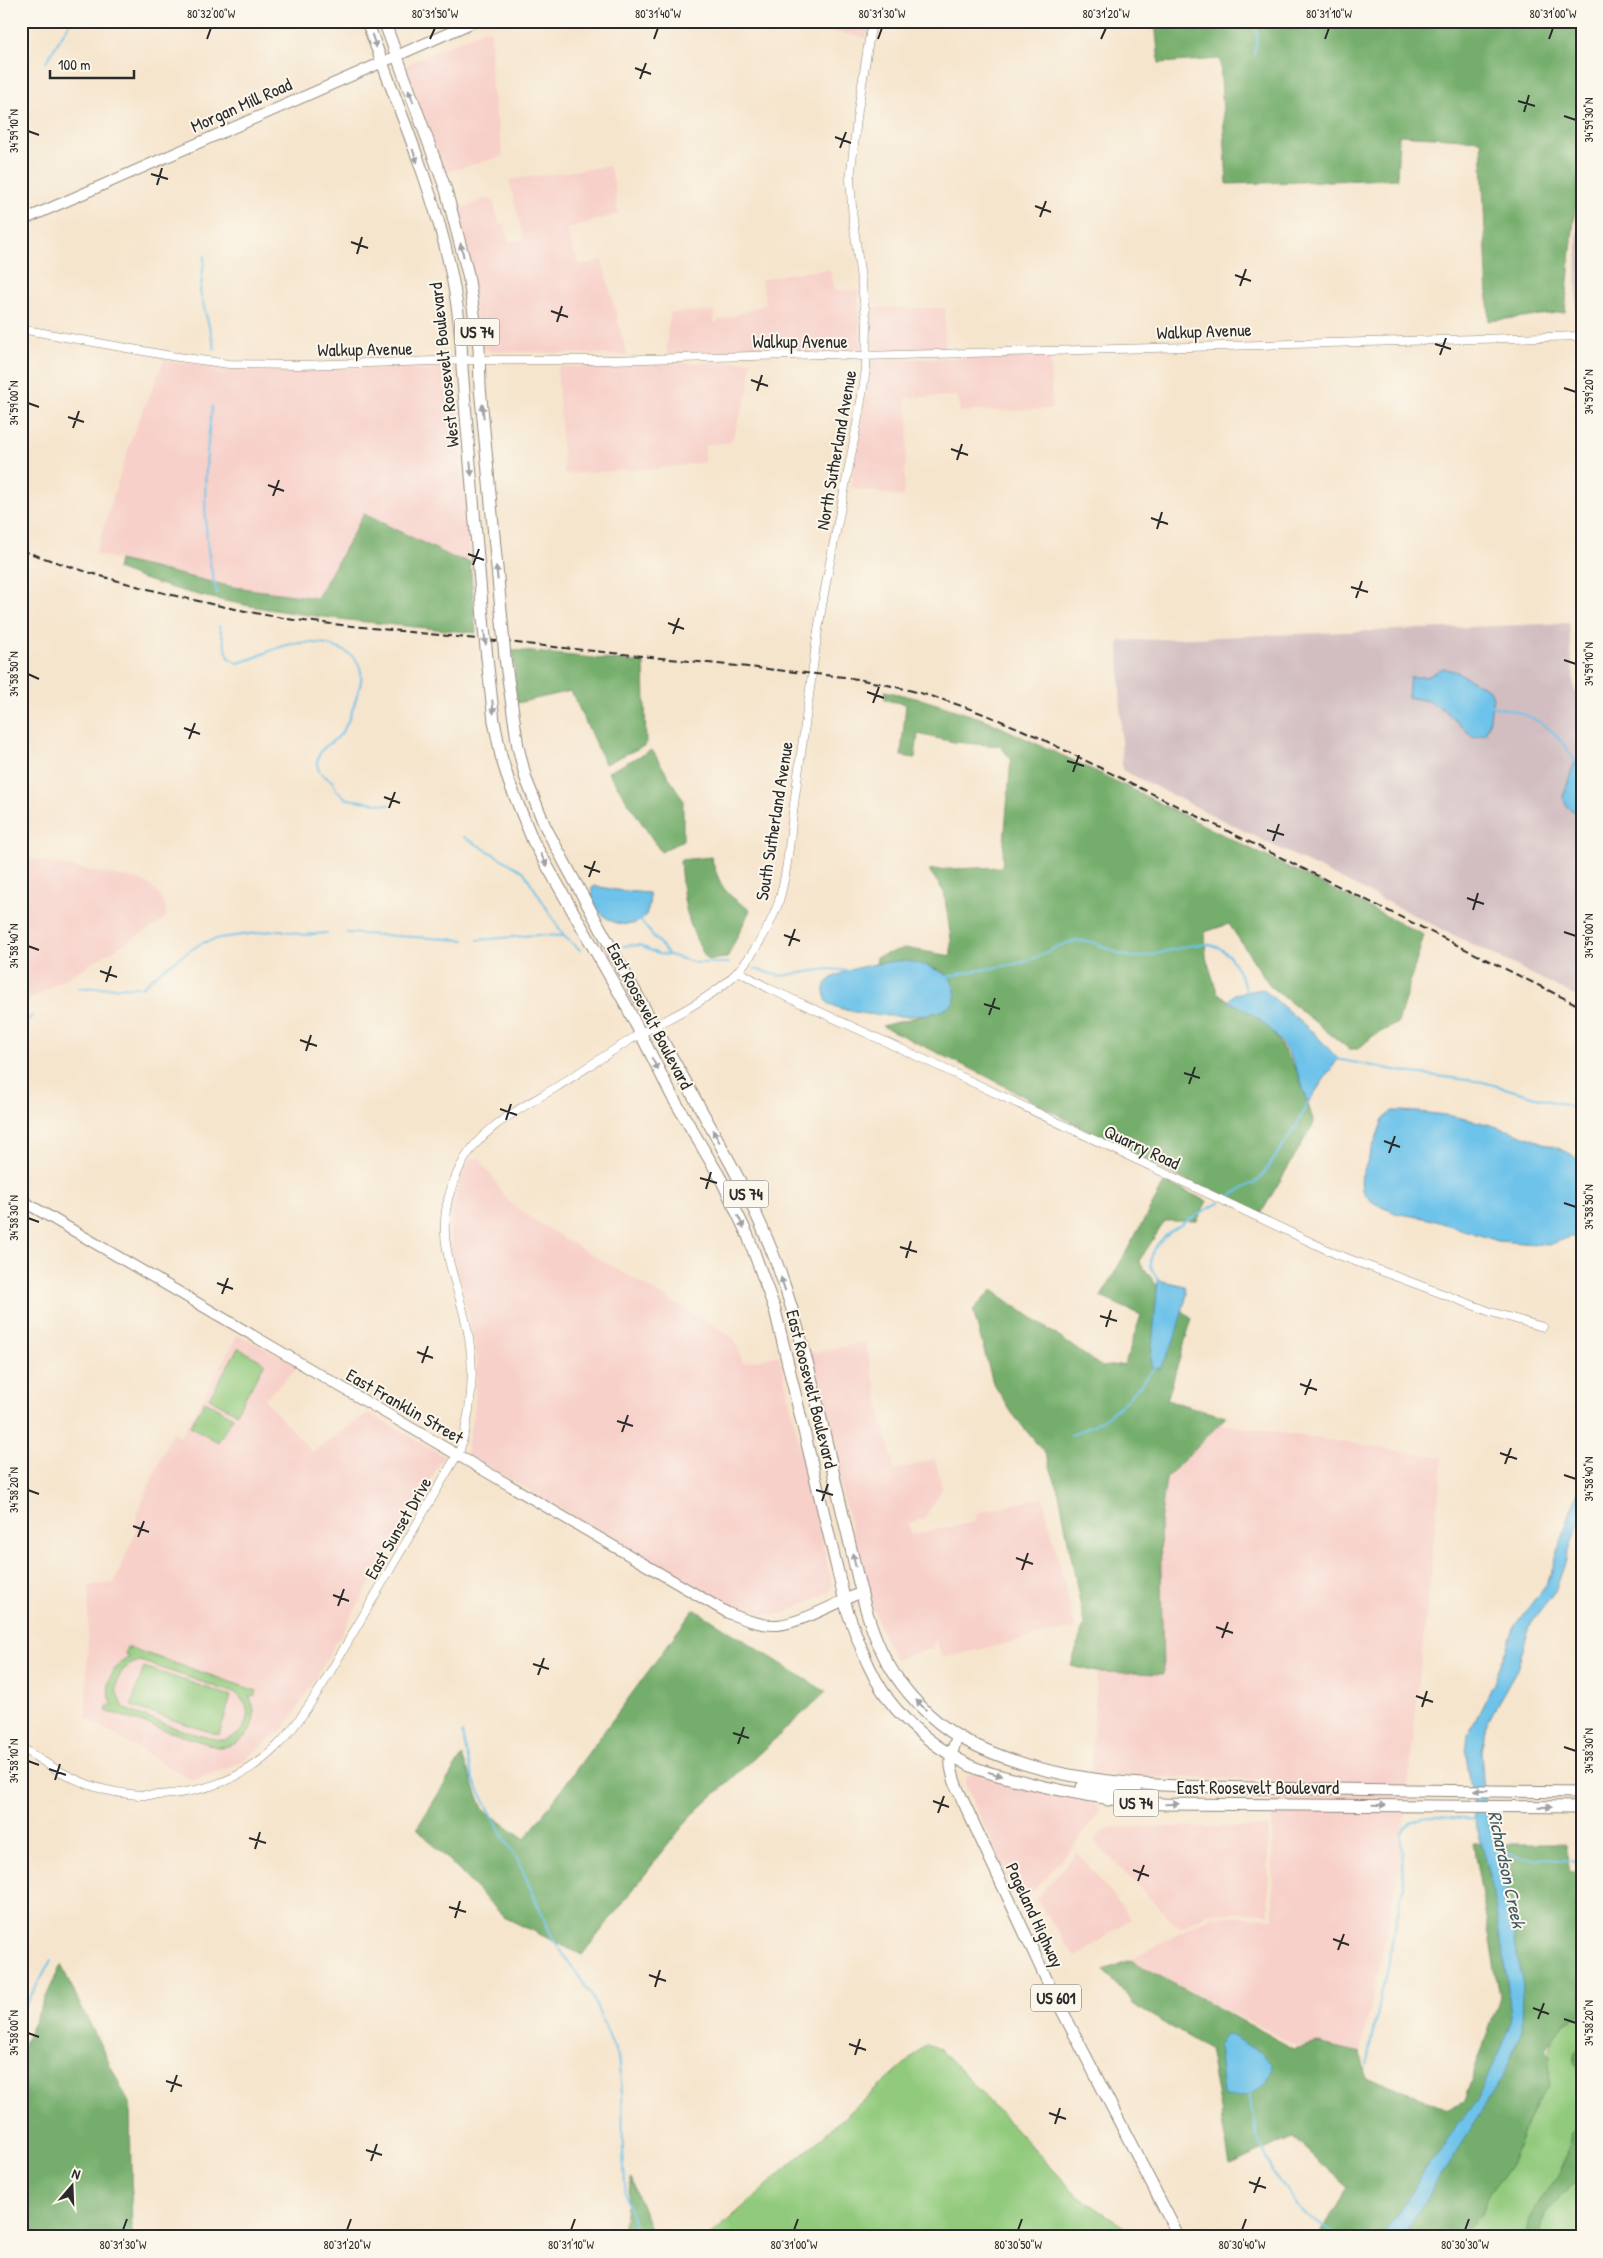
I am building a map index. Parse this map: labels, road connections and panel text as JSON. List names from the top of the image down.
{
  "streets": {
    "highway": [
      "US 74",
      "West Roosevelt Boulevard",
      "East Roosevelt Boulevard",
      "Pageland Highway",
      "US 601"
    ],
    "main road": ["Morgan Mill Road", "East Franklin Street"],
    "street": [
      "Walkup Avenue",
      "North Sutherland Avenue",
      "South Sutherland Avenue",
      "Quarry Road",
      "East Sunset Drive"
    ]
  },
  "crossings": [
    ["Morgan Mill Road", "West Roosevelt Boulevard"],
    ["Walkup Avenue", "West Roosevelt Boulevard"],
    ["Walkup Avenue", "North Sutherland Avenue"],
    ["West Roosevelt Boulevard", "East Roosevelt Boulevard"],
    ["North Sutherland Avenue", "South Sutherland Avenue"],
    ["South Sutherland Avenue", "East Roosevelt Boulevard"],
    ["South Sutherland Avenue", "Quarry Road"],
    ["South Sutherland Avenue", "East Sunset Drive"],
    ["East Roosevelt Boulevard", "East Franklin Street"],
    ["East Roosevelt Boulevard", "Pageland Highway"],
    ["East Franklin Street", "East Sunset Drive"]
  ],
  "water": ["Richardson Creek"],
  "scale_bar": "100 m",
  "north": "top",
  "coordinates": [
    "80°32'00\"W",
    "80°31'50\"W",
    "80°31'40\"W",
    "80°31'30\"W",
    "80°31'20\"W",
    "80°31'10\"W",
    "80°31'00\"W",
    "34°59'30\"N",
    "34°59'10\"N",
    "34°59'20\"N",
    "34°59'00\"N",
    "34°58'50\"N",
    "34°58'40\"N",
    "34°58'30\"N",
    "34°58'20\"N",
    "34°58'10\"N",
    "34°58'00\"N",
    "80°30'50\"W",
    "80°30'40\"W",
    "80°30'30\"W"
  ]
}
